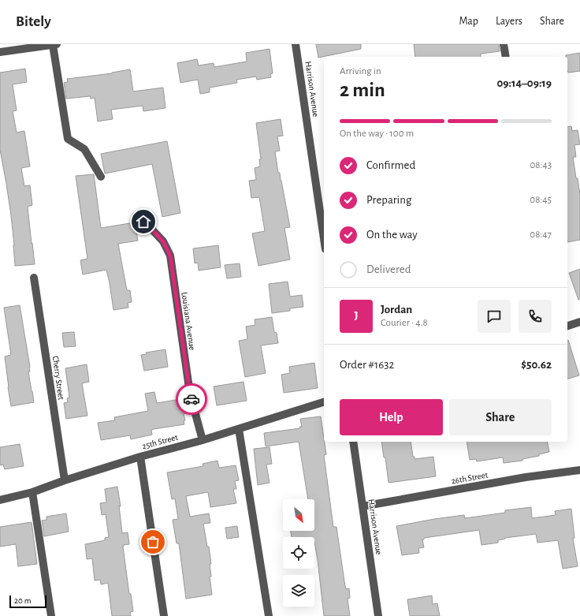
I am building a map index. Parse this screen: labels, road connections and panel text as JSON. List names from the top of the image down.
{
  "streets": {
    "street": [
      "Harrison Avenue",
      "Louisiana Avenue",
      "Cherry Street",
      "25th Street",
      "26th Street"
    ]
  },
  "crossings": [
    ["Harrison Avenue", "26th Street"],
    ["Louisiana Avenue", "25th Street"],
    ["Cherry Street", "25th Street"]
  ],
  "scale_bar": "20 m",
  "north": "bottom right",
  "page": {
    "header": "Bitely",
    "nav": ["Map", "Layers", "Share"],
    "heading": ["2 min", "Arriving in", "09:14–09:19"],
    "panel": [
      "Jordan",
      "Courier · 4.8",
      "Order #1632",
      "$50.62"
    ],
    "bar": "On the way · 100 m",
    "list": [
      ["Confirmed", "08:43"],
      ["Preparing", "08:45"],
      ["On the way", "08:47"],
      "Delivered"
    ],
    "round": "J",
    "buttons": ["Help", "Share"],
    "scale": "20 m"
  }
}
